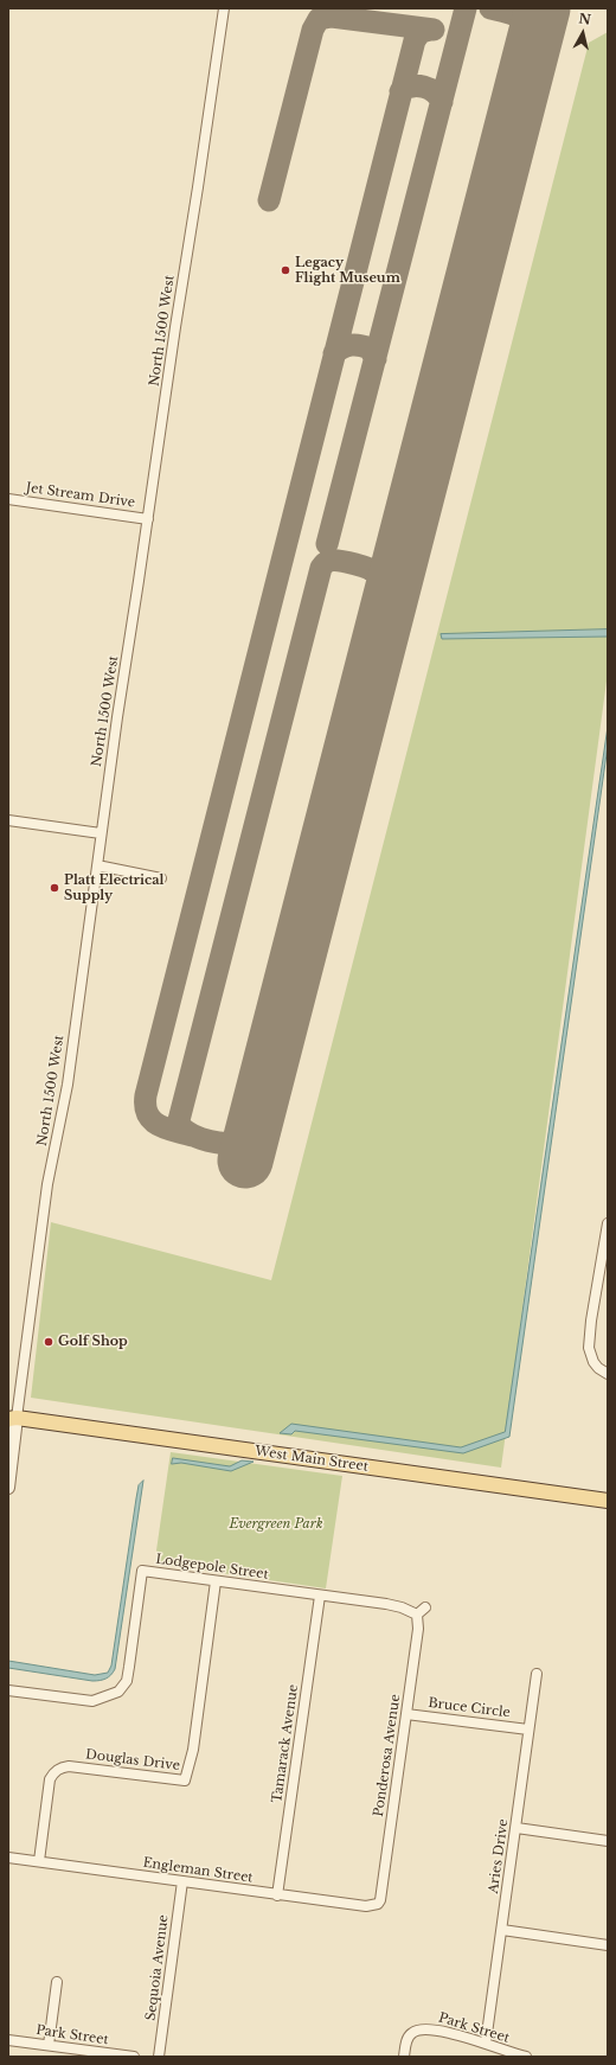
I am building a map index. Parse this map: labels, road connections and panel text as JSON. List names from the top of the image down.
{
  "streets": {
    "main road": ["West Main Street"],
    "street": [
      "North 1500 West",
      "Jet Stream Drive",
      "Lodgepole Street",
      "Bruce Circle",
      "Tamarack Avenue",
      "Ponderosa Avenue",
      "Douglas Drive",
      "Aries Drive",
      "Engleman Street",
      "Sequoia Avenue",
      "Park Street"
    ]
  },
  "crossings": [
    ["North 1500 West", "Jet Stream Drive"],
    ["North 1500 West", "West Main Street"],
    ["Lodgepole Street", "Tamarack Avenue"],
    ["Lodgepole Street", "Ponderosa Avenue"],
    ["Lodgepole Street", "Douglas Drive"],
    ["Bruce Circle", "Ponderosa Avenue"],
    ["Bruce Circle", "Aries Drive"],
    ["Tamarack Avenue", "Engleman Street"],
    ["Ponderosa Avenue", "Engleman Street"],
    ["Douglas Drive", "Engleman Street"],
    ["Aries Drive", "Park Street"],
    ["Engleman Street", "Sequoia Avenue"]
  ],
  "parks": ["Evergreen Park"],
  "places": ["Legacy Flight Museum", "Platt Electrical Supply", "Golf Shop"],
  "north": "top"
}
